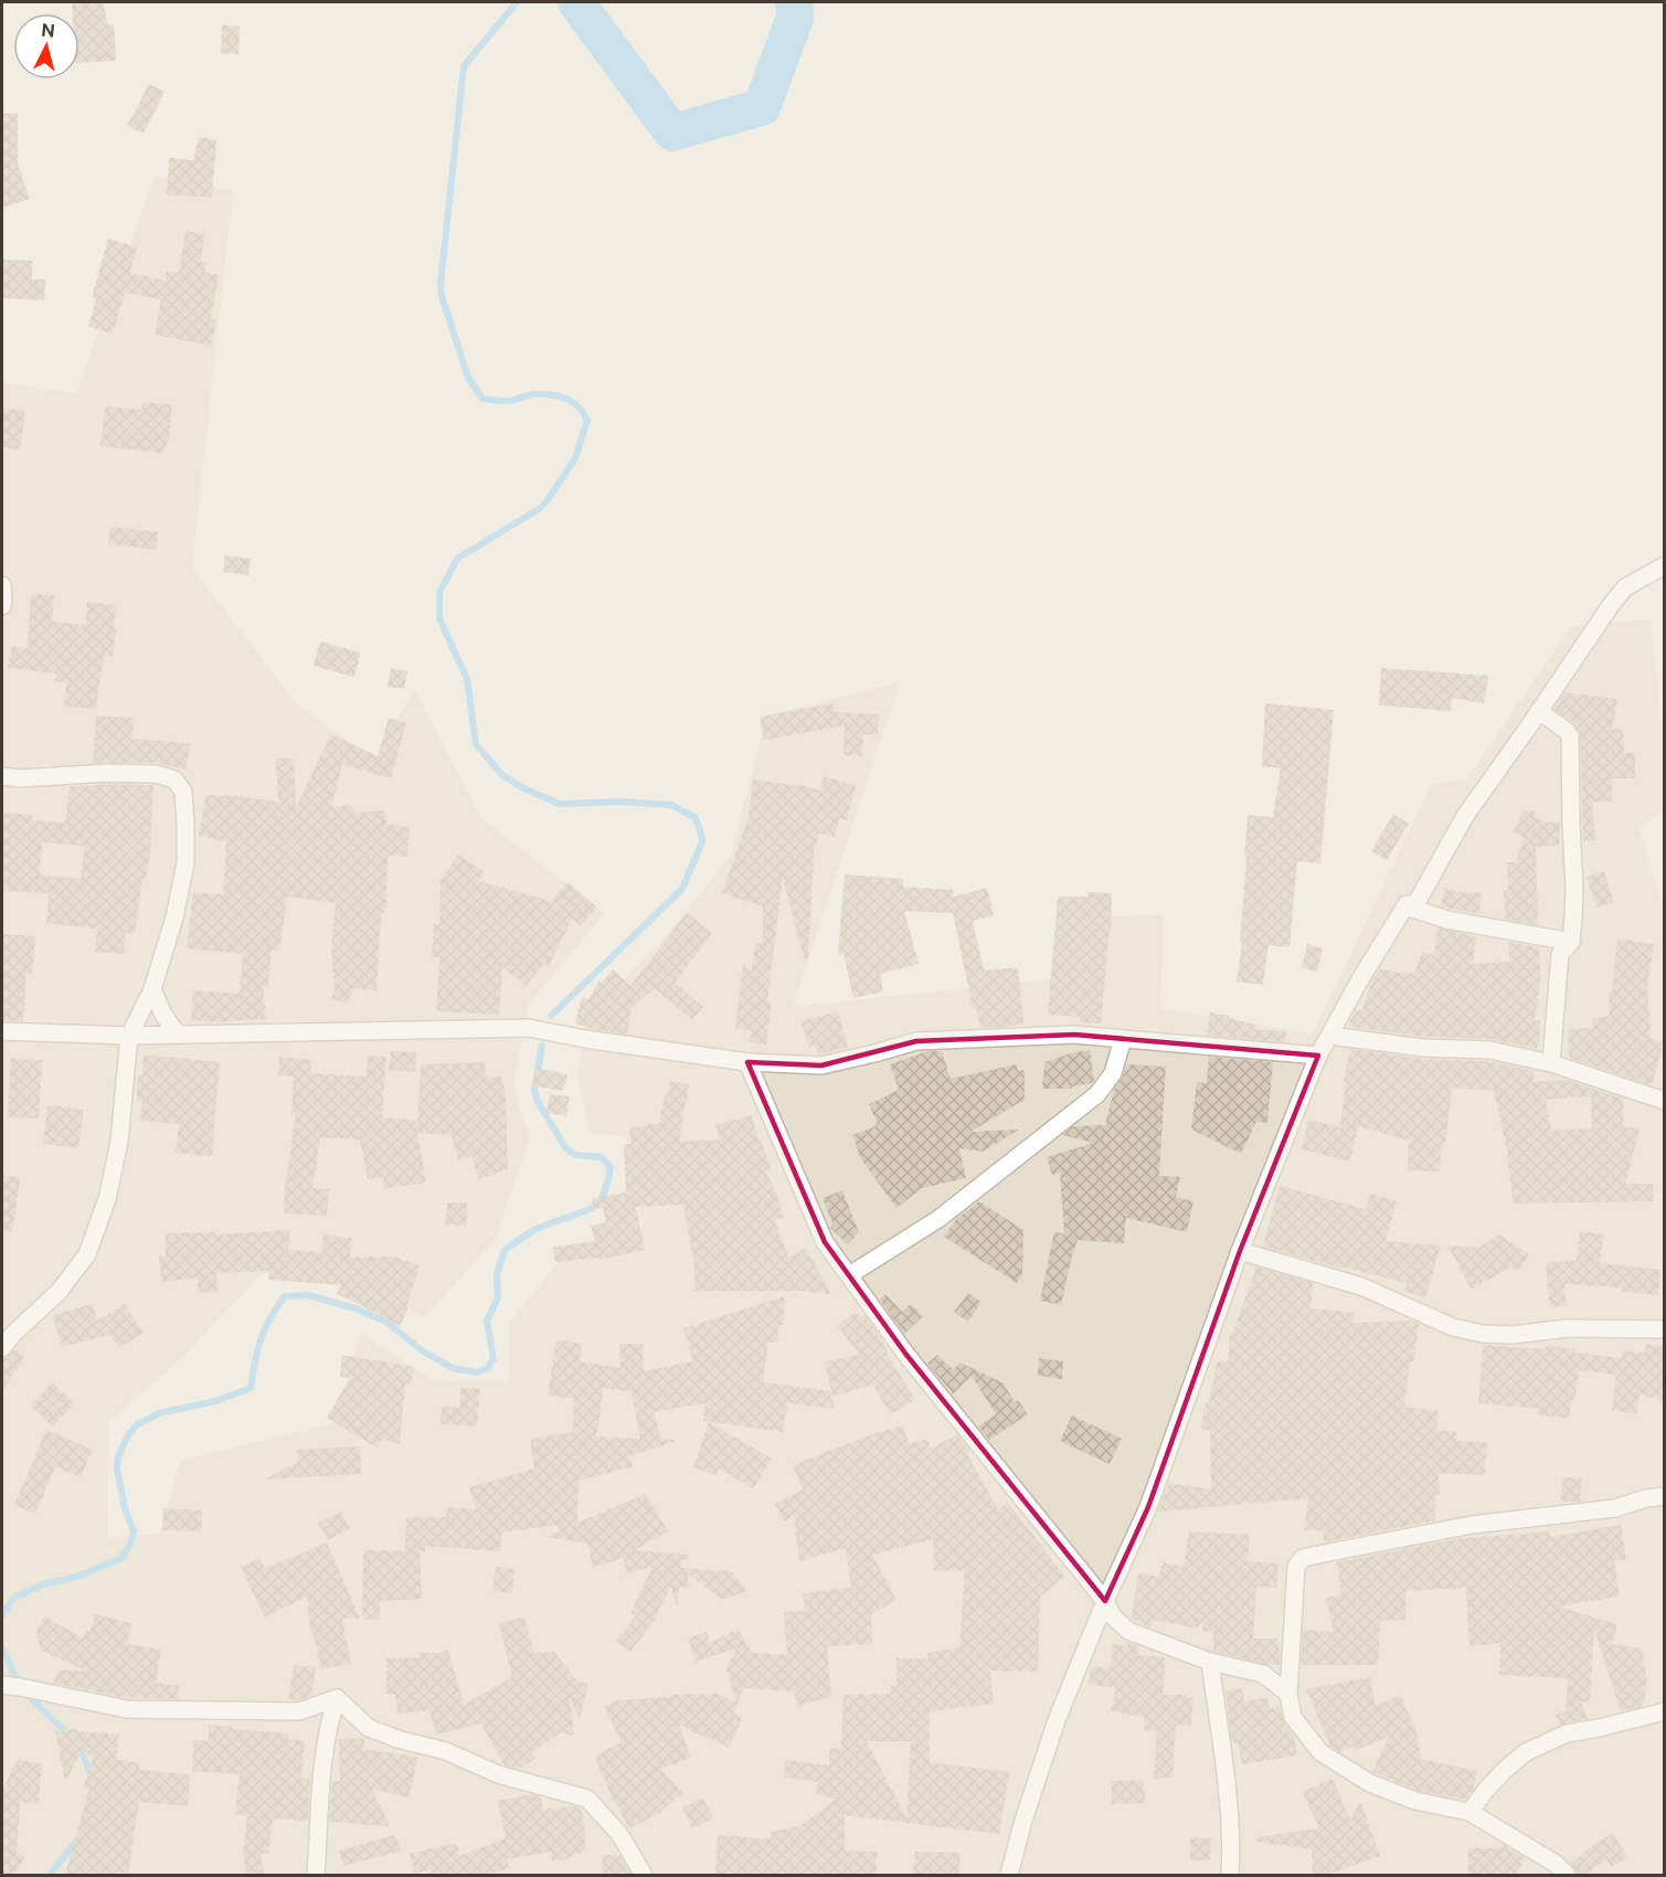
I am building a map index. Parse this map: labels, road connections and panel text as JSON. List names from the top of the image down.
{
  "north": "top"
}
